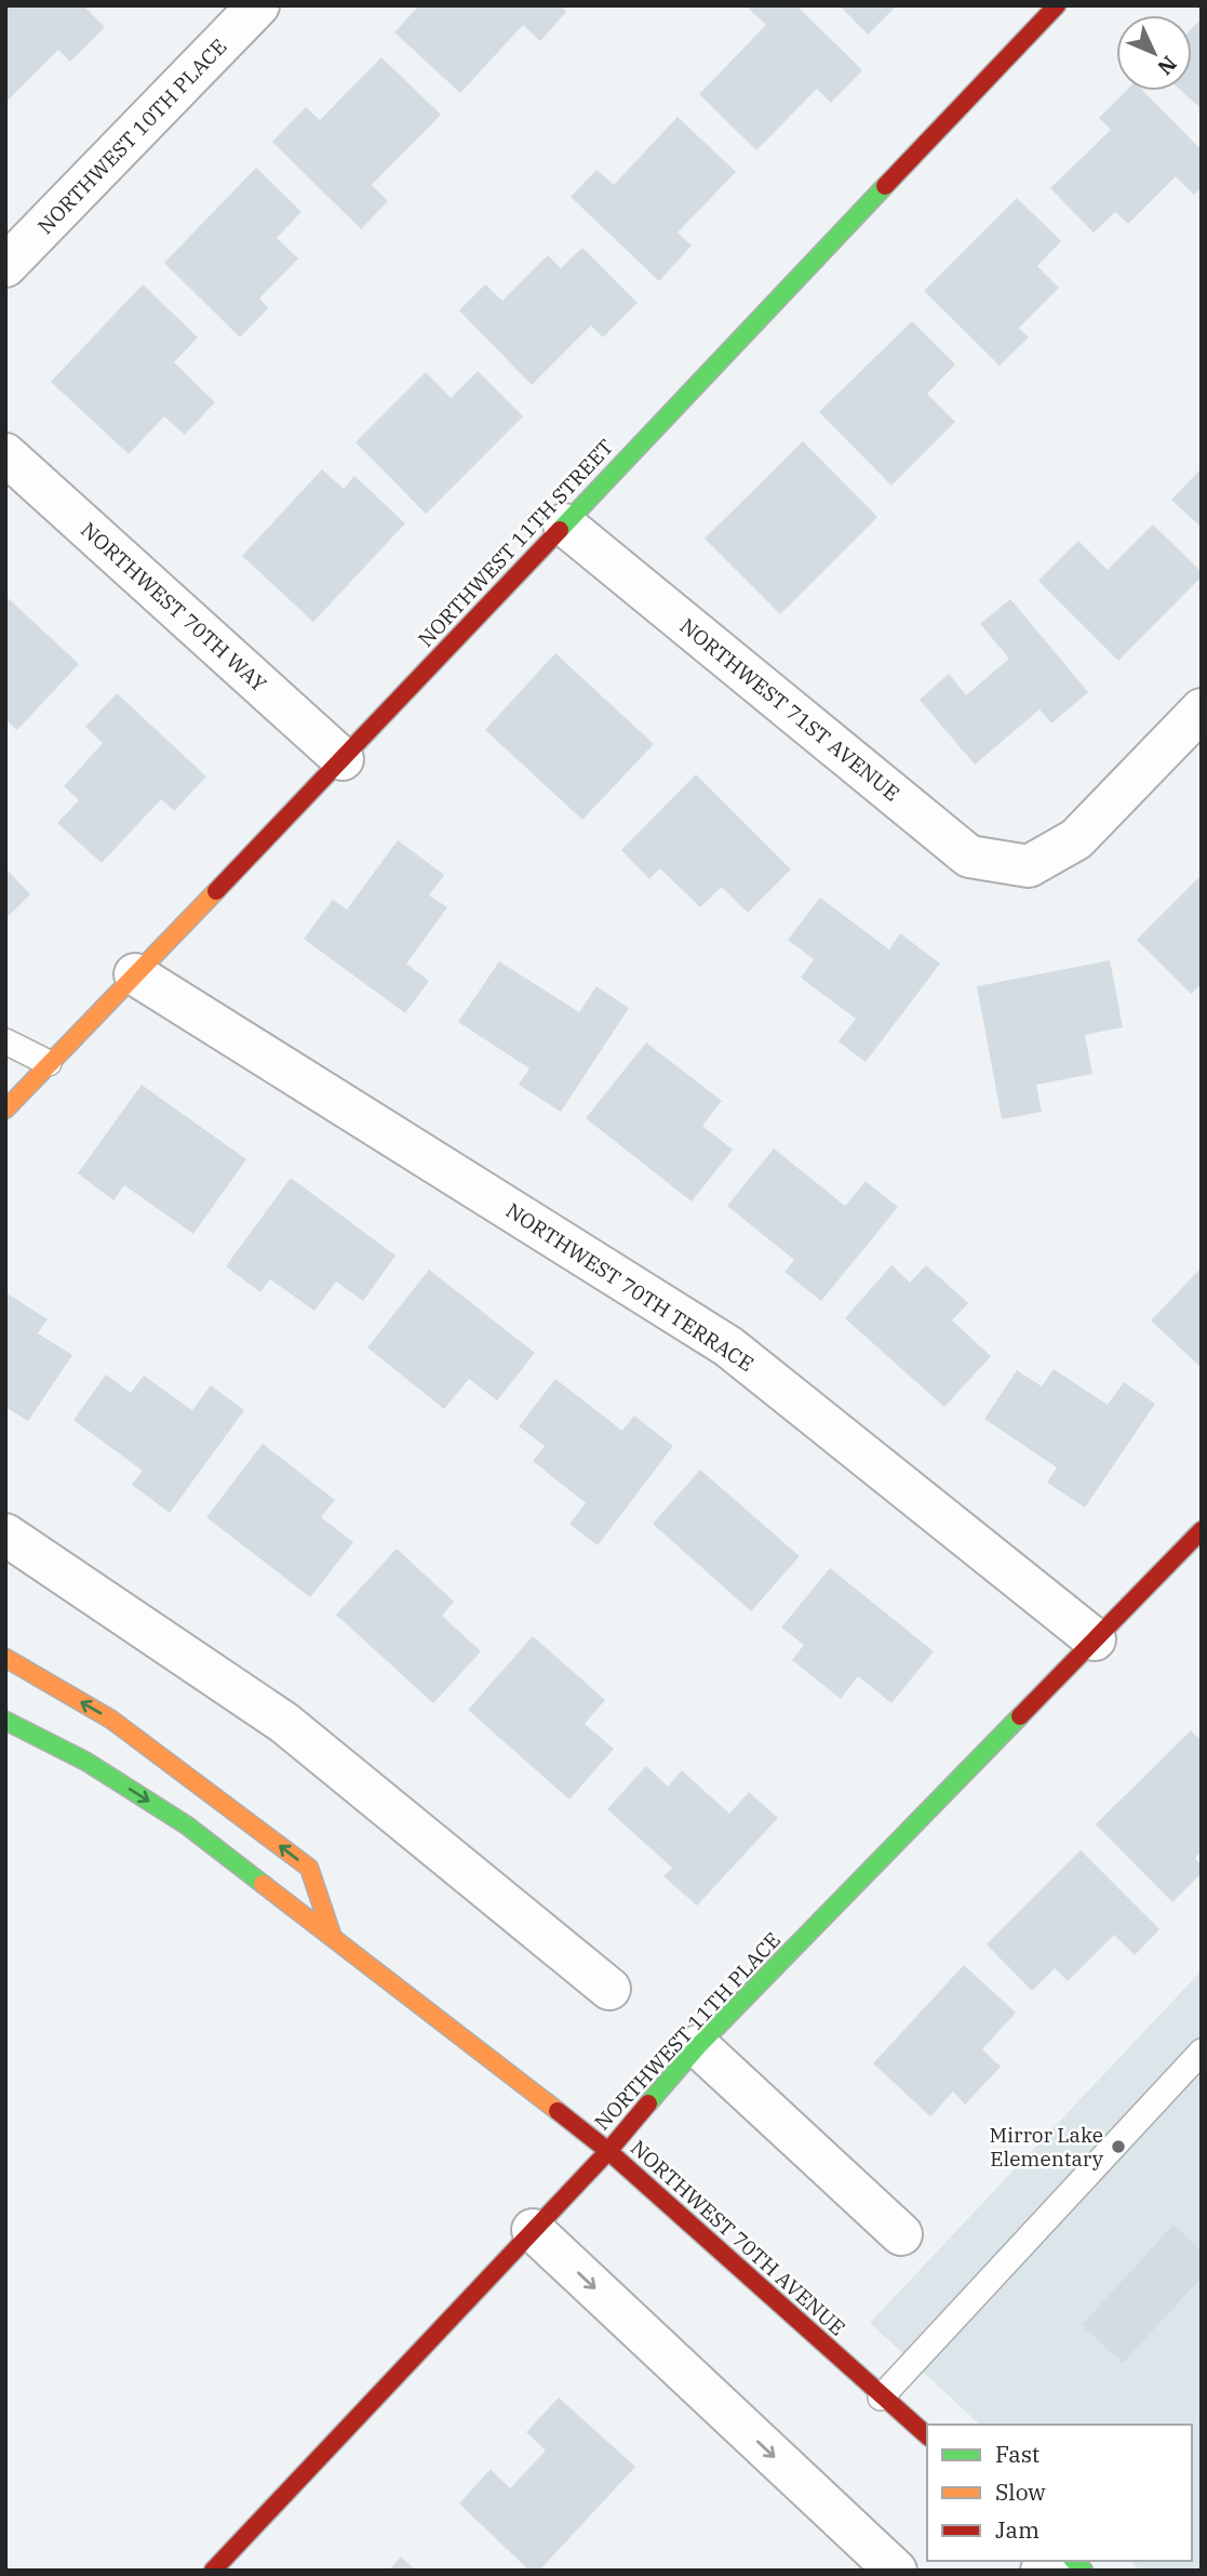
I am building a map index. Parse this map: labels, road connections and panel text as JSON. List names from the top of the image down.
{
  "streets": {
    "street": [
      "NORTHWEST 10TH PLACE",
      "NORTHWEST 11TH STREET",
      "NORTHWEST 70TH WAY",
      "NORTHWEST 71ST AVENUE",
      "NORTHWEST 70TH TERRACE",
      "NORTHWEST 11TH PLACE",
      "NORTHWEST 70TH AVENUE"
    ]
  },
  "crossings": [
    ["NORTHWEST 11TH STREET", "NORTHWEST 70TH WAY"],
    ["NORTHWEST 11TH STREET", "NORTHWEST 71ST AVENUE"],
    ["NORTHWEST 11TH STREET", "NORTHWEST 70TH TERRACE"],
    ["NORTHWEST 70TH TERRACE", "NORTHWEST 11TH PLACE"],
    ["NORTHWEST 11TH PLACE", "NORTHWEST 70TH AVENUE"]
  ],
  "places": ["Mirror Lake Elementary"],
  "legend": ["Fast", "Slow", "Jam"],
  "north": "bottom right"
}
